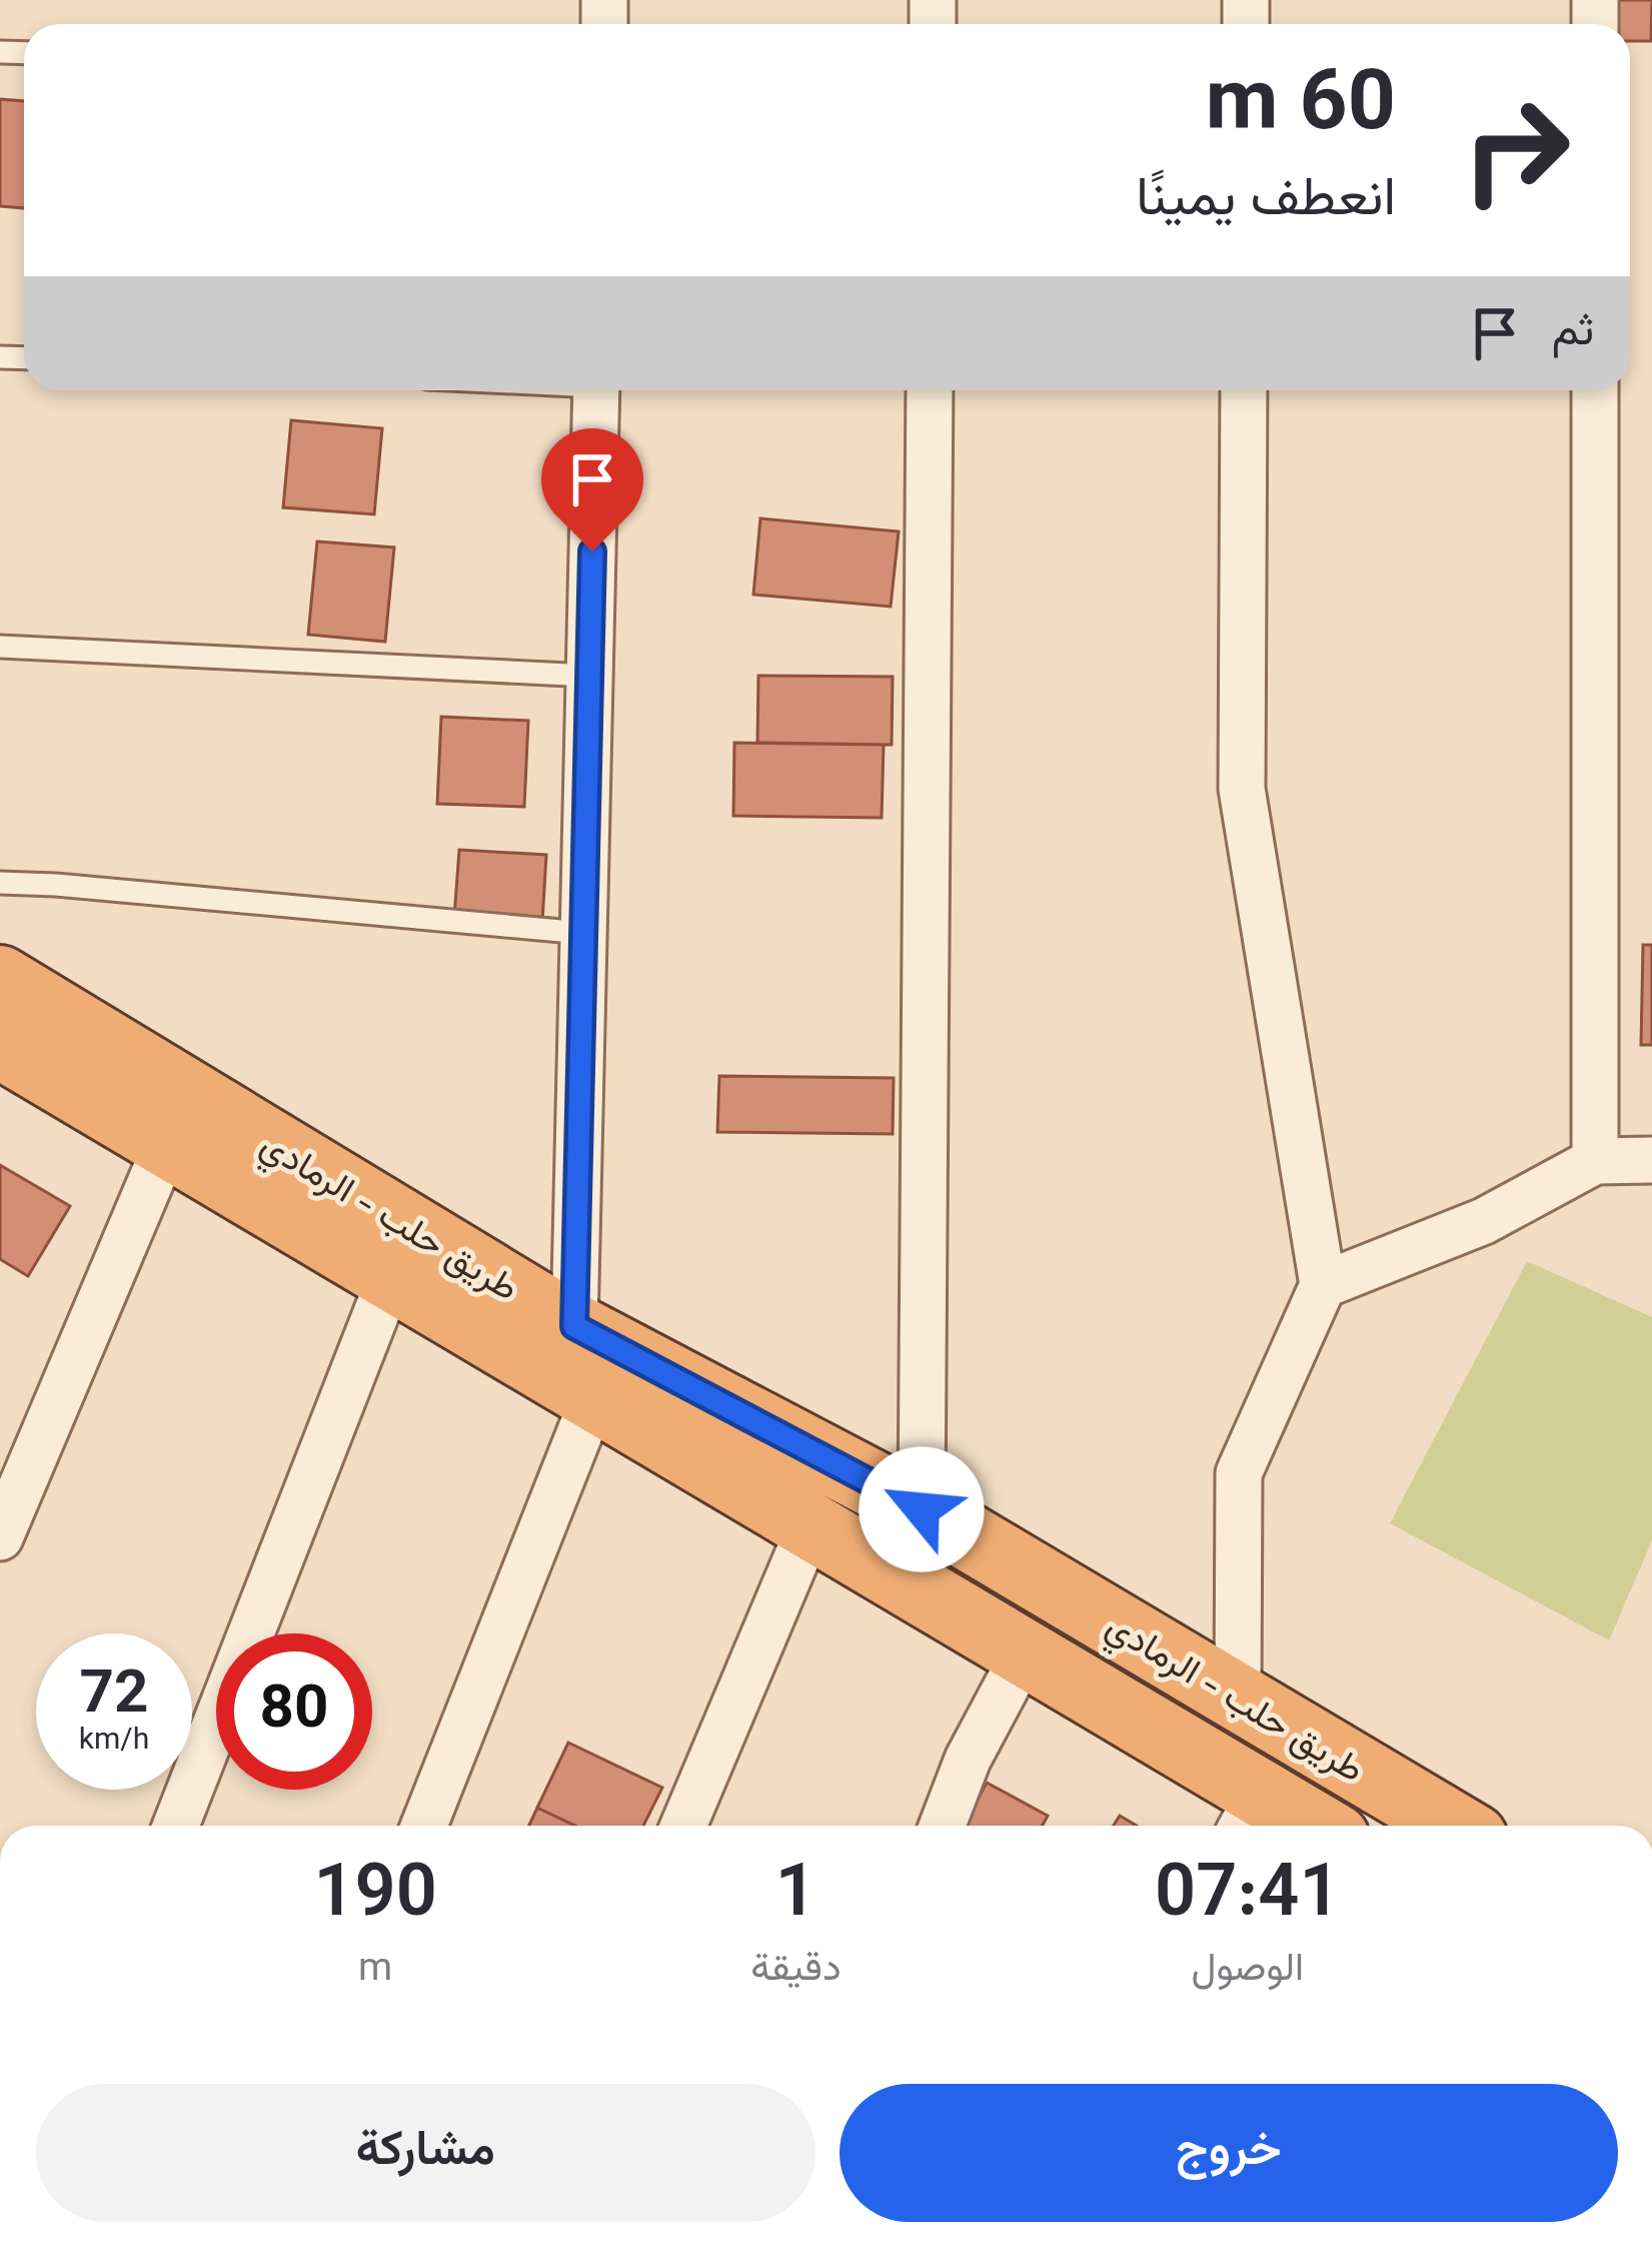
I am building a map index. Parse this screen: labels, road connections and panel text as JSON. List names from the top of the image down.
{
  "streets": {
    "highway": ["طريق حلب - الرمادي"]
  },
  "page": {
    "turn": ["60 m", "انعطف يمينًا"],
    "then": "ثم",
    "speed": "72 km/h",
    "limit": "80",
    "eta": [
      "07:41",
      "الوصول",
      "1",
      "دقيقة",
      "190",
      "m"
    ],
    "buttons": ["خروج", "مشاركة"]
  }
}
